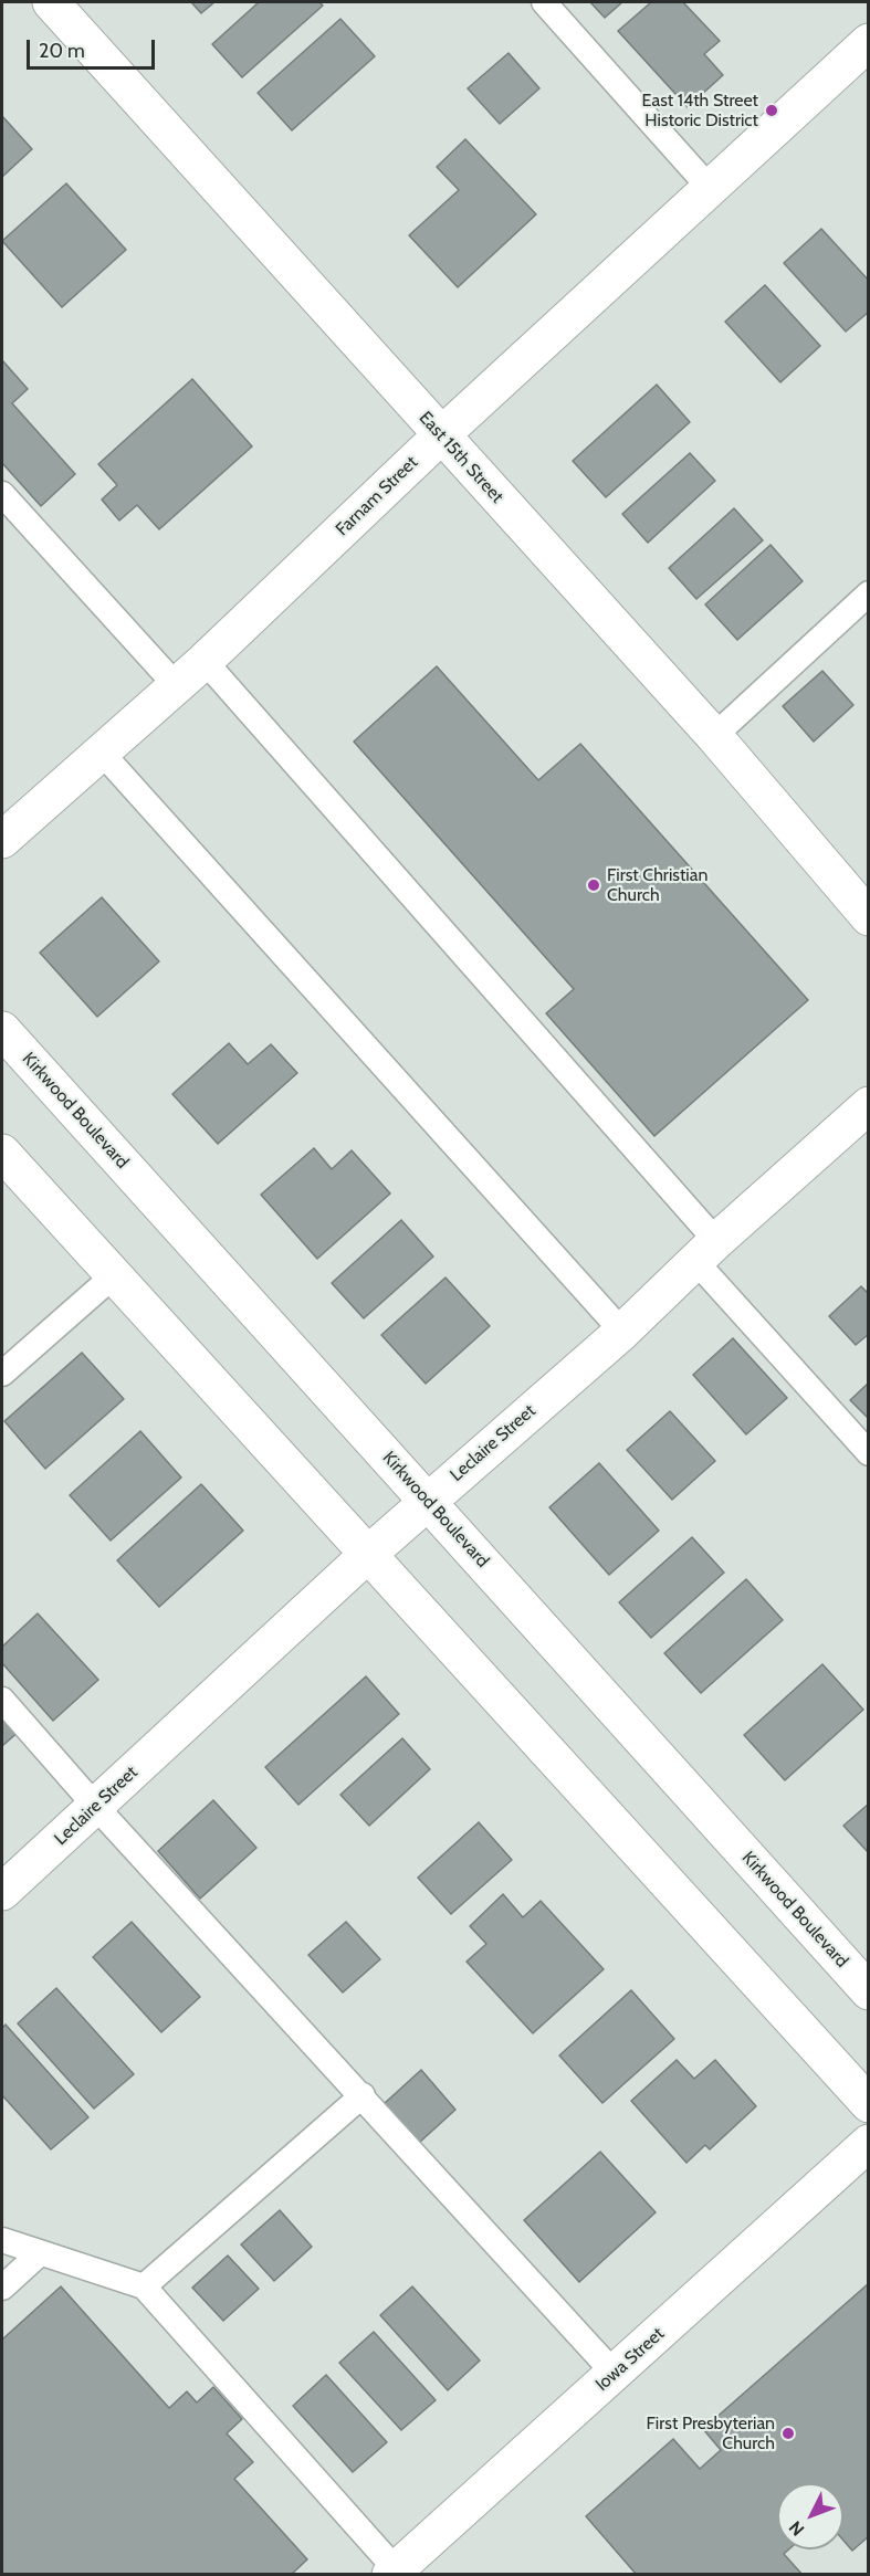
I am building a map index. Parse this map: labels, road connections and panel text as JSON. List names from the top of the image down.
{
  "streets": {
    "street": [
      "East 15th Street",
      "Farnam Street",
      "Kirkwood Boulevard",
      "Leclaire Street",
      "Iowa Street"
    ]
  },
  "crossings": [
    ["East 15th Street", "Farnam Street"],
    ["Kirkwood Boulevard", "Leclaire Street"]
  ],
  "places": ["East 14th Street Historic District", "First Christian Church", "First Presbyterian Church"],
  "scale_bar": "20 m",
  "north": "bottom left"
}
